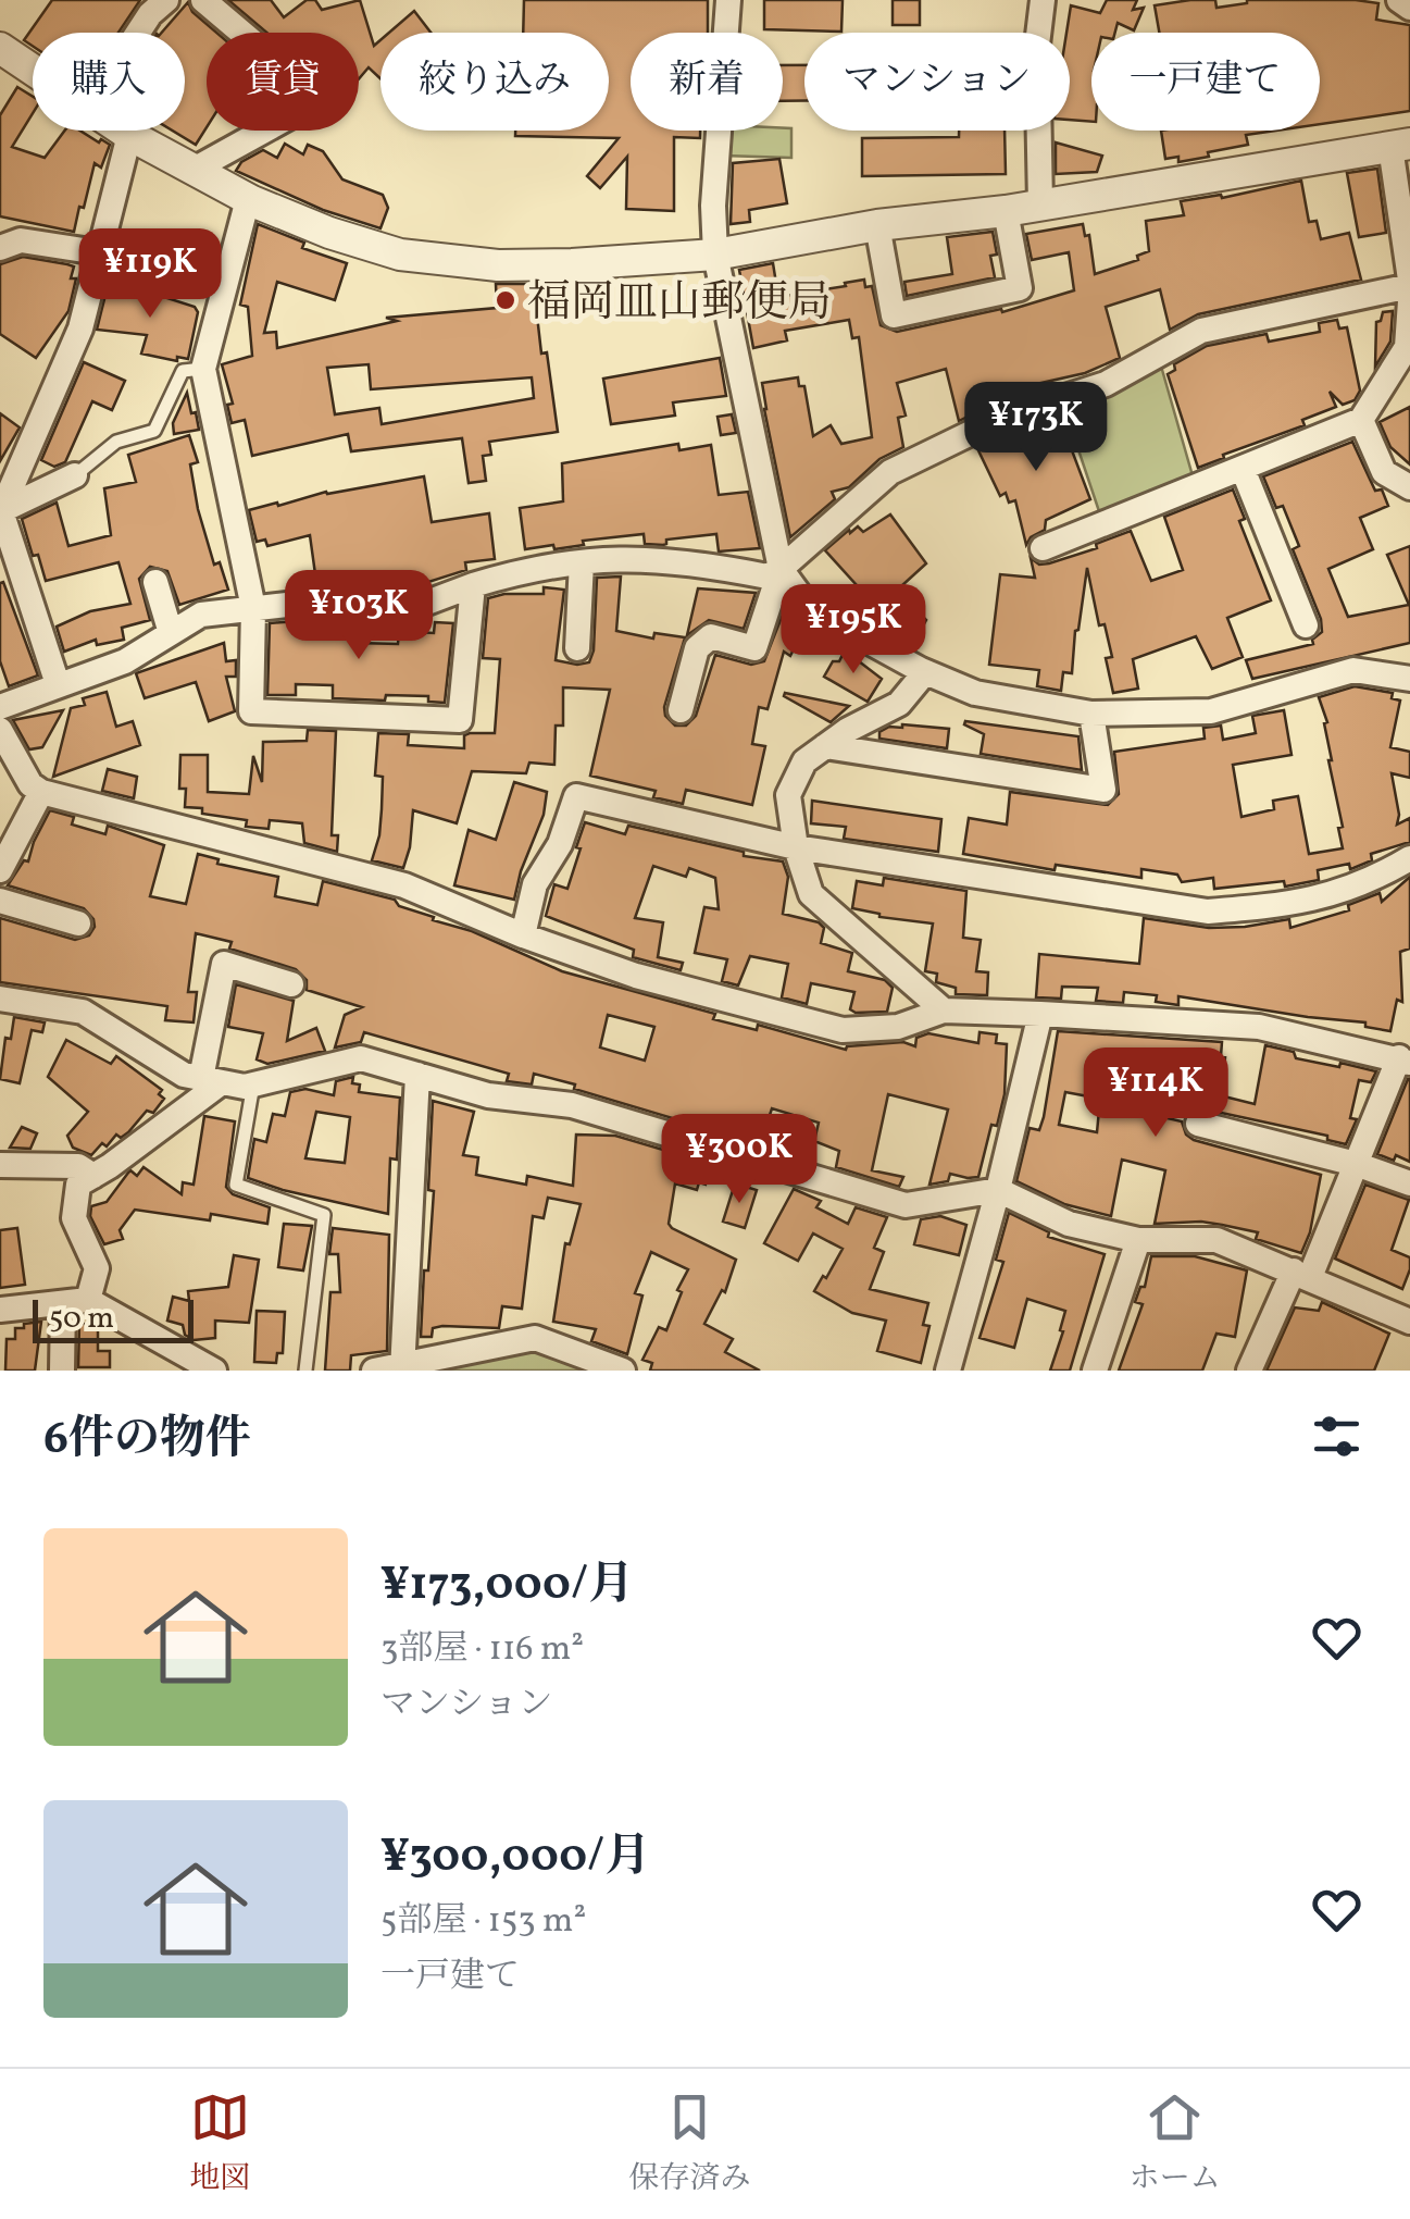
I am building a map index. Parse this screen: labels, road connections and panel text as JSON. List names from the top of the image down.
{
  "places": ["福岡皿山郵便局"],
  "scale_bar": "50 m",
  "page": {
    "chip": [
      "購入",
      "賃貸",
      "絞り込み",
      "新着",
      "マンション",
      "一戸建て"
    ],
    "price": [
      "¥119K",
      "¥173K",
      "¥103K",
      "¥195K",
      "¥114K",
      "¥300K"
    ],
    "scale": "50 m",
    "heading": "6件の物件",
    "list": [
      {
        "name": "¥173,000/月",
        "note": "3部屋 · 116 m² · マンション"
      },
      {
        "name": "¥300,000/月",
        "note": "5部屋 · 153 m² · 一戸建て"
      }
    ],
    "tabs": ["地図", "保存済み", "ホーム"]
  }
}
